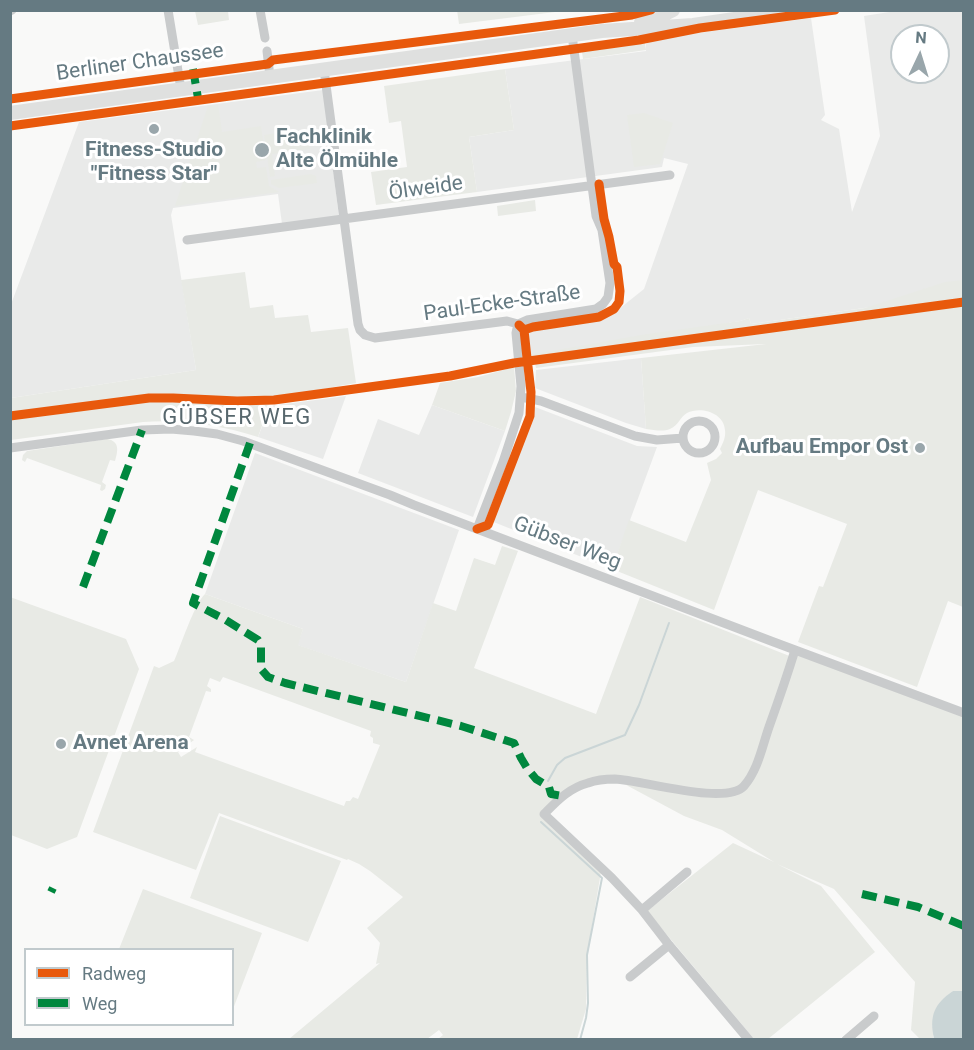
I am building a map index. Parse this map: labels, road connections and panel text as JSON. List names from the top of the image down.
{
  "streets": {
    "main road": ["Berliner Chaussee"],
    "street": ["Ölweide", "Paul-Ecke-Straße", "Gübser Weg"]
  },
  "crossings": [
    ["Berliner Chaussee", "Paul-Ecke-Straße"],
    ["Ölweide", "Paul-Ecke-Straße"]
  ],
  "districts": ["GÜBSER WEG"],
  "places": [
    "Fitness-Studio \"Fitness Star\"",
    "Fachklinik Alte Ölmühle",
    "Aufbau Empor Ost",
    "Avnet Arena"
  ],
  "legend": ["Radweg", "Weg"],
  "north": "top"
}
